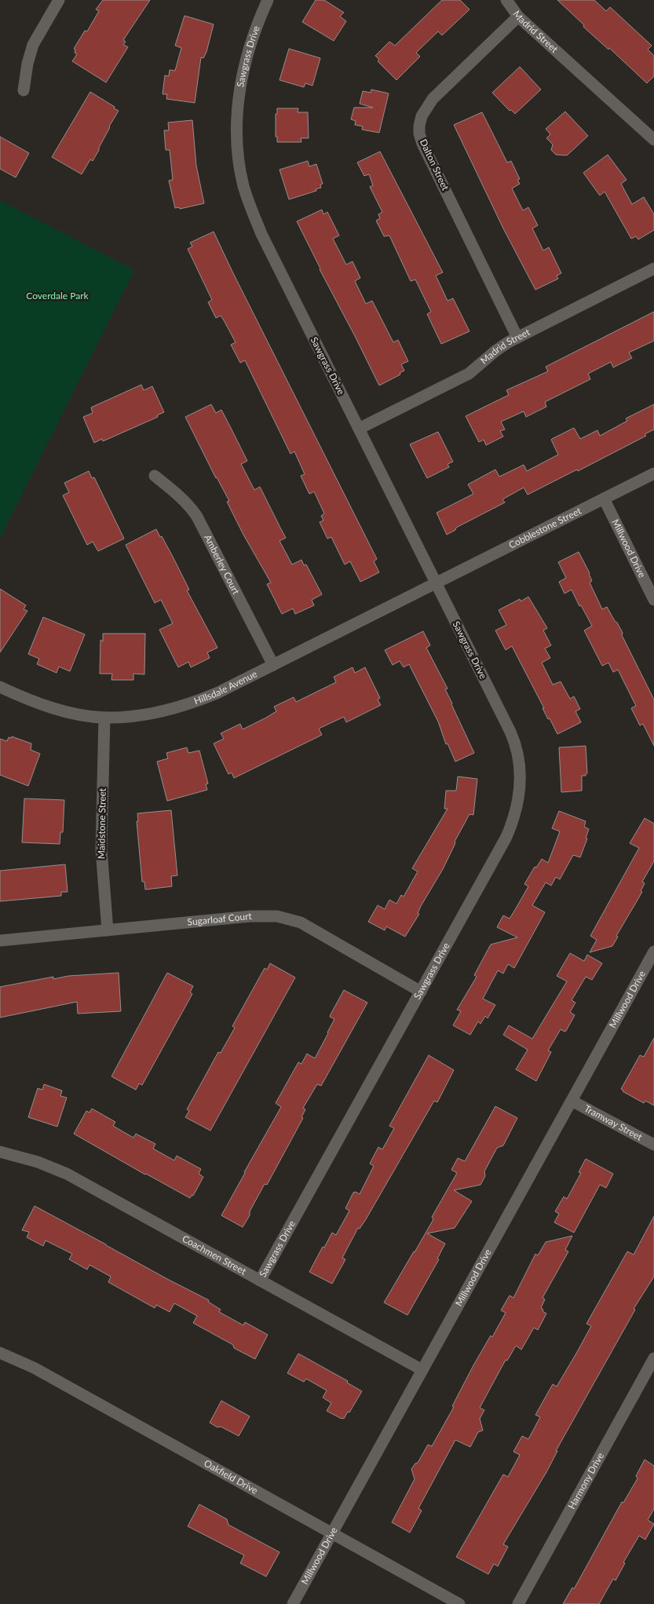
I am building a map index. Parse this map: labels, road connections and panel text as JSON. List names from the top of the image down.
{
  "streets": {
    "street": [
      "Madrid Street",
      "Sawgrass Drive",
      "Dalton Street",
      "Cobblestone Street",
      "Millwood Drive",
      "Amberley Court",
      "Hillsdale Avenue",
      "Maidstone Street",
      "Sugarloaf Court",
      "Tramway Street",
      "Coachmen Street",
      "Oakfield Drive",
      "Harmony Drive"
    ]
  },
  "crossings": [
    ["Madrid Street", "Sawgrass Drive"],
    ["Madrid Street", "Dalton Street"],
    ["Sawgrass Drive", "Cobblestone Street"],
    ["Sawgrass Drive", "Hillsdale Avenue"],
    ["Sawgrass Drive", "Sugarloaf Court"],
    ["Sawgrass Drive", "Coachmen Street"],
    ["Cobblestone Street", "Millwood Drive"],
    ["Cobblestone Street", "Hillsdale Avenue"],
    ["Millwood Drive", "Tramway Street"],
    ["Millwood Drive", "Coachmen Street"],
    ["Millwood Drive", "Oakfield Drive"],
    ["Amberley Court", "Hillsdale Avenue"],
    ["Hillsdale Avenue", "Maidstone Street"],
    ["Maidstone Street", "Sugarloaf Court"]
  ],
  "parks": ["Coverdale Park"]
}
